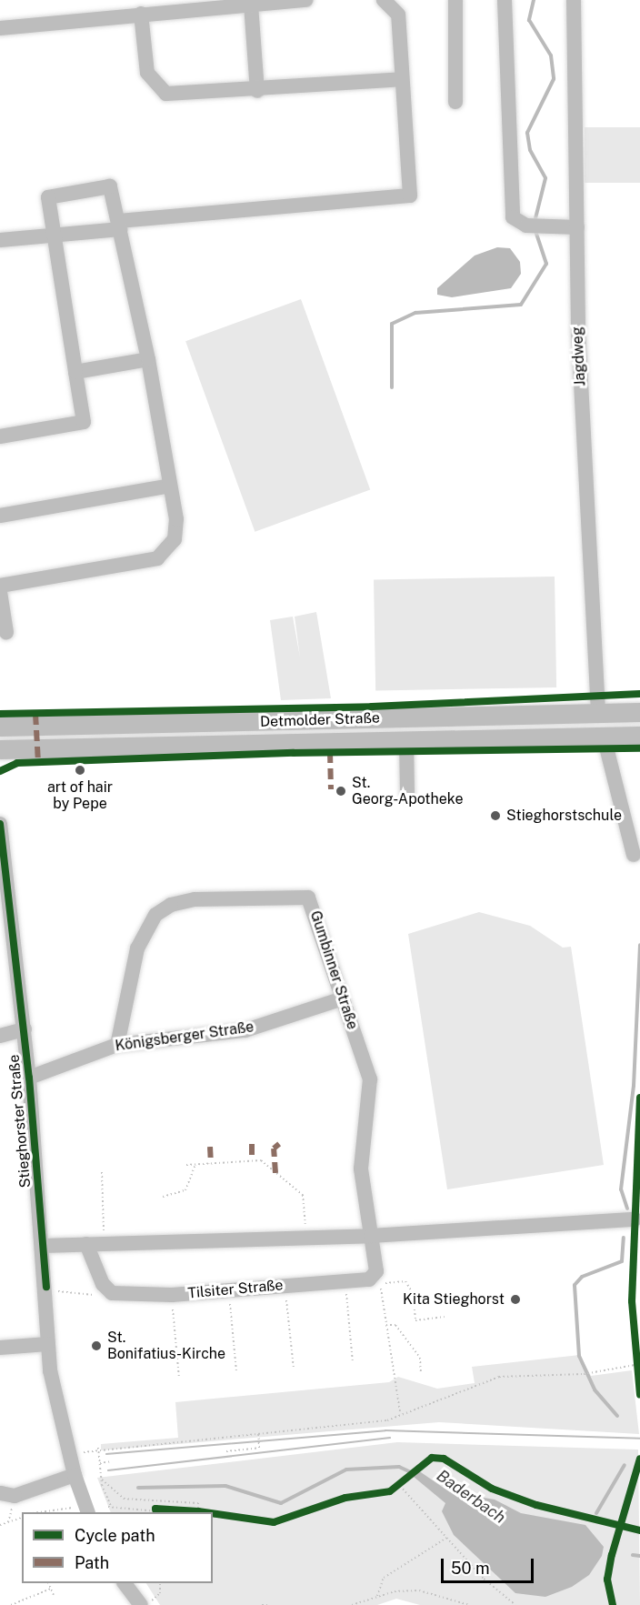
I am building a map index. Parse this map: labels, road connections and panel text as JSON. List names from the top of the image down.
{
  "streets": {
    "main road": ["Detmolder Straße"],
    "street": [
      "Jagdweg",
      "Gumbinner Straße",
      "Königsberger Straße",
      "Stieghorster Straße",
      "Tilsiter Straße"
    ]
  },
  "crossings": [
    ["Jagdweg", "Detmolder Straße"],
    ["Gumbinner Straße", "Königsberger Straße"],
    ["Gumbinner Straße", "Tilsiter Straße"],
    ["Königsberger Straße", "Stieghorster Straße"]
  ],
  "water": ["Baderbach"],
  "places": [
    "art of hair by Pepe",
    "St. Georg-Apotheke",
    "Stieghorstschule",
    "Kita Stieghorst",
    "St. Bonifatius-Kirche"
  ],
  "legend": ["Cycle path", "Path"],
  "scale_bar": "50 m"
}
